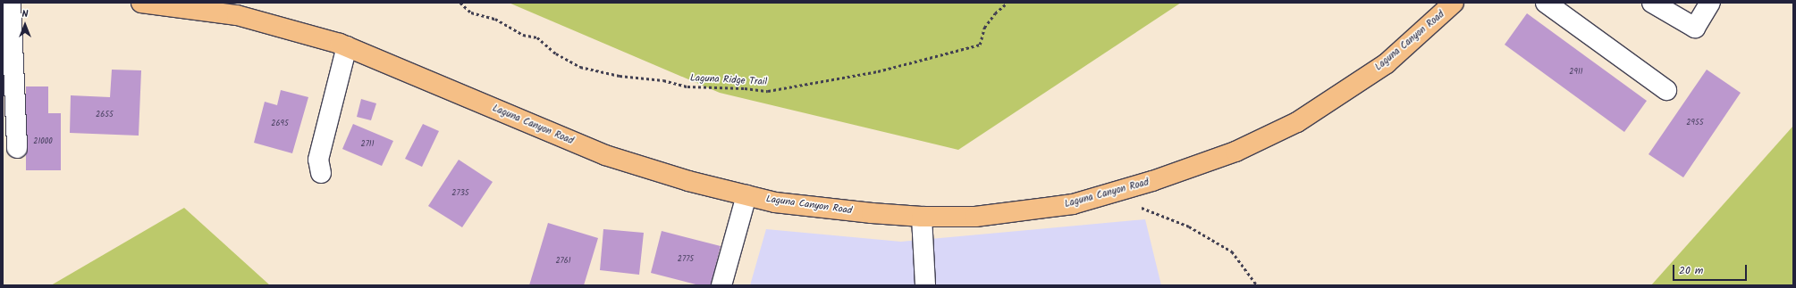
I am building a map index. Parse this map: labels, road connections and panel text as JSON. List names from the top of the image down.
{
  "streets": {
    "main road": ["Laguna Canyon Road"],
    "path": ["Laguna Ridge Trail"]
  },
  "house_numbers": [
    "2911",
    "2655",
    "2955",
    "2695",
    "21000",
    "2711",
    "2735",
    "2775",
    "2761"
  ],
  "scale_bar": "20 m",
  "north": "top"
}
